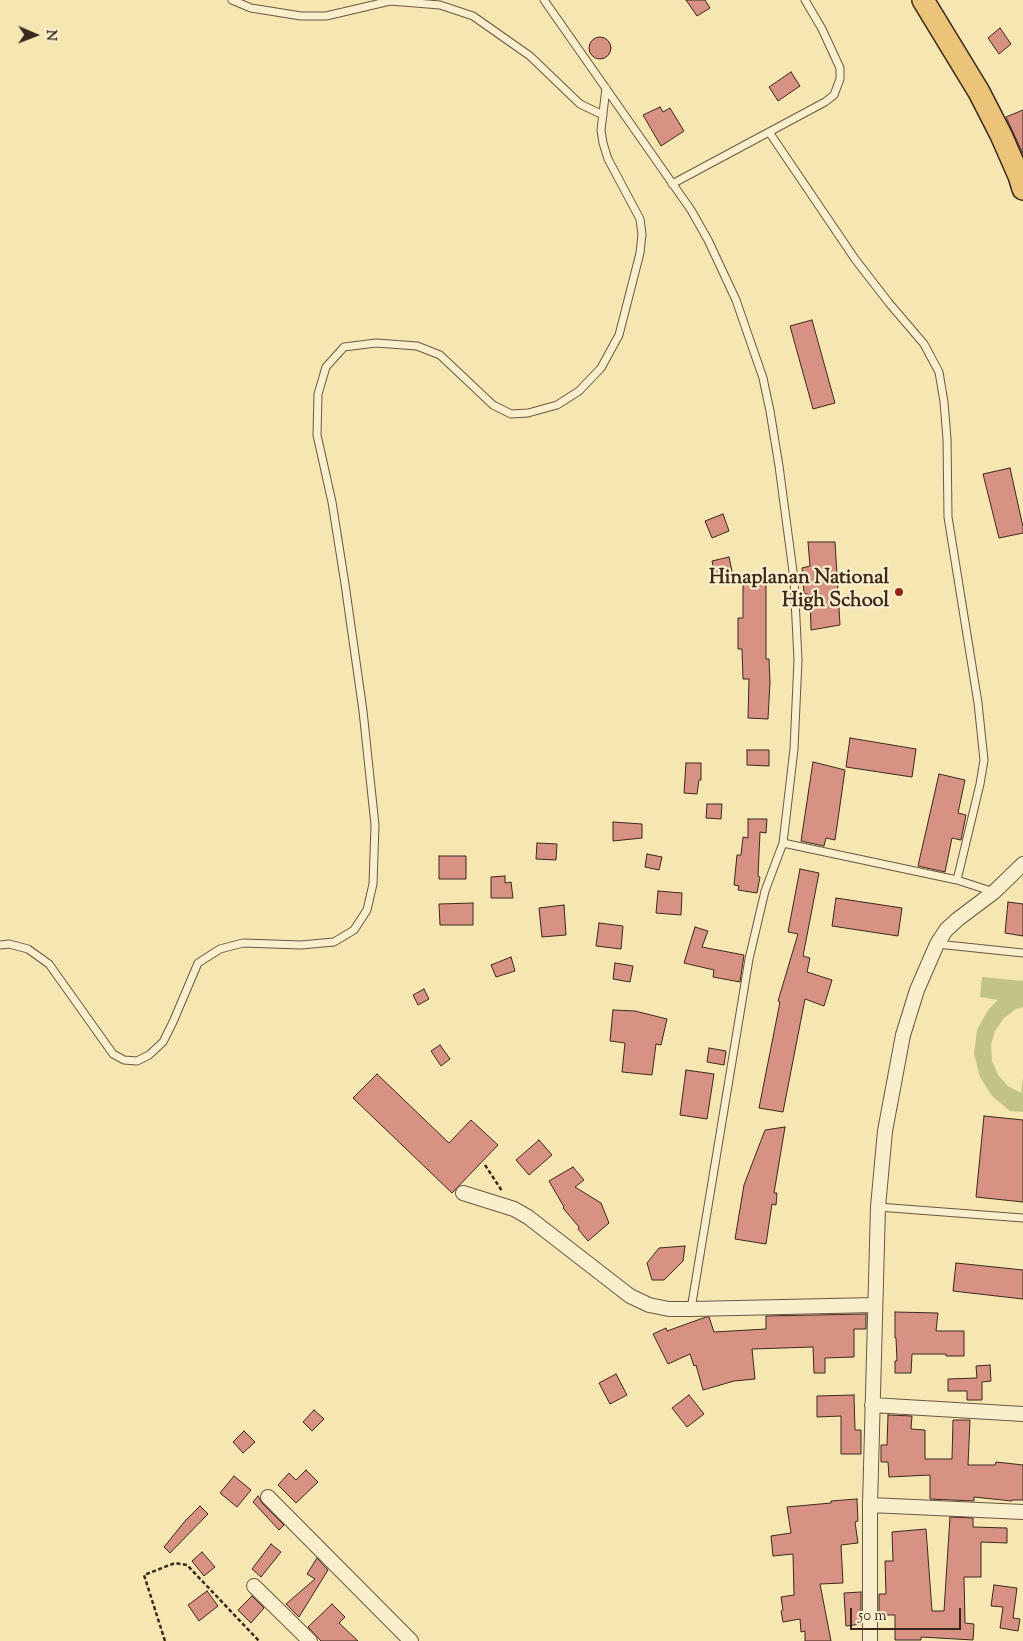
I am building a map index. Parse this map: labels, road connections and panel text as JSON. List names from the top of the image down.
{
  "places": ["Hinaplanan National High School"],
  "scale_bar": "50 m",
  "north": "right"
}
